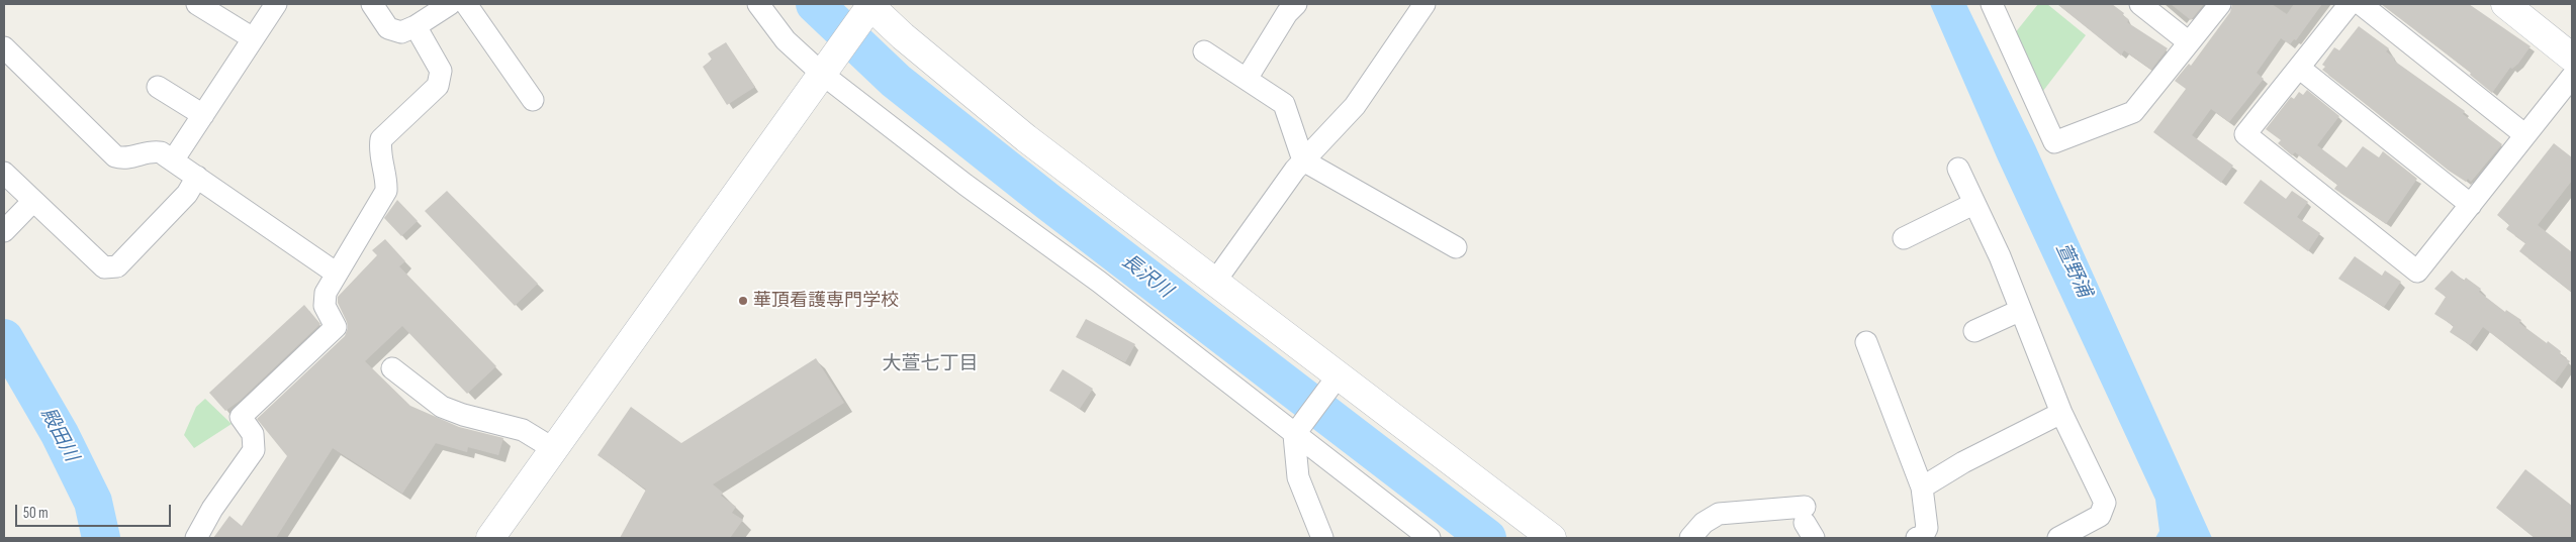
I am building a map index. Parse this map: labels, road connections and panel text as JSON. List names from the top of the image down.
{
  "districts": ["大萱七丁目"],
  "water": ["萱野浦", "長沢川", "殿田川"],
  "places": ["華頂看護専門学校"],
  "scale_bar": "50 m"
}
